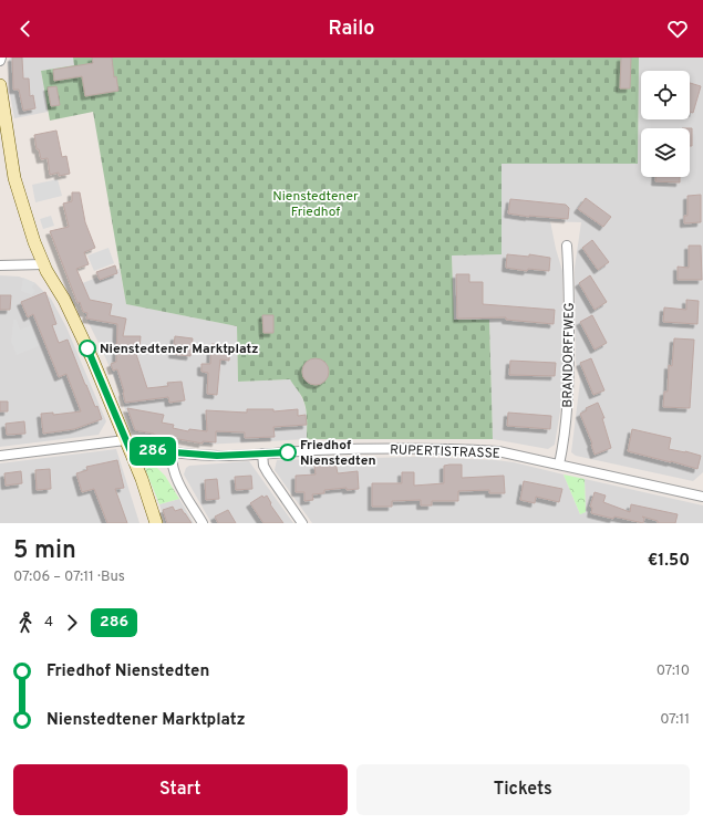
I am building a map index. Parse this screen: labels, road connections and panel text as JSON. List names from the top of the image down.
{
  "streets": {
    "street": ["BRANDORFFWEG", "RUPERTISTRASSE"]
  },
  "crossings": [
    ["BRANDORFFWEG", "RUPERTISTRASSE"]
  ],
  "parks": ["Nienstedtener Friedhof"],
  "places": ["Nienstedtener Marktplatz", "Friedhof Nienstedten"],
  "lines": ["bus line 286"],
  "page": {
    "header": "Railo",
    "on_map": "286",
    "heading": ["5 min", "07:06 – 07:11 · Bus", "€1.50"],
    "legs": ["4", "286"],
    "list": [
      {
        "name": "Friedhof Nienstedten",
        "value": "07:10"
      },
      {
        "name": "Nienstedtener Marktplatz",
        "value": "07:11"
      }
    ],
    "buttons": ["Start", "Tickets"]
  }
}
